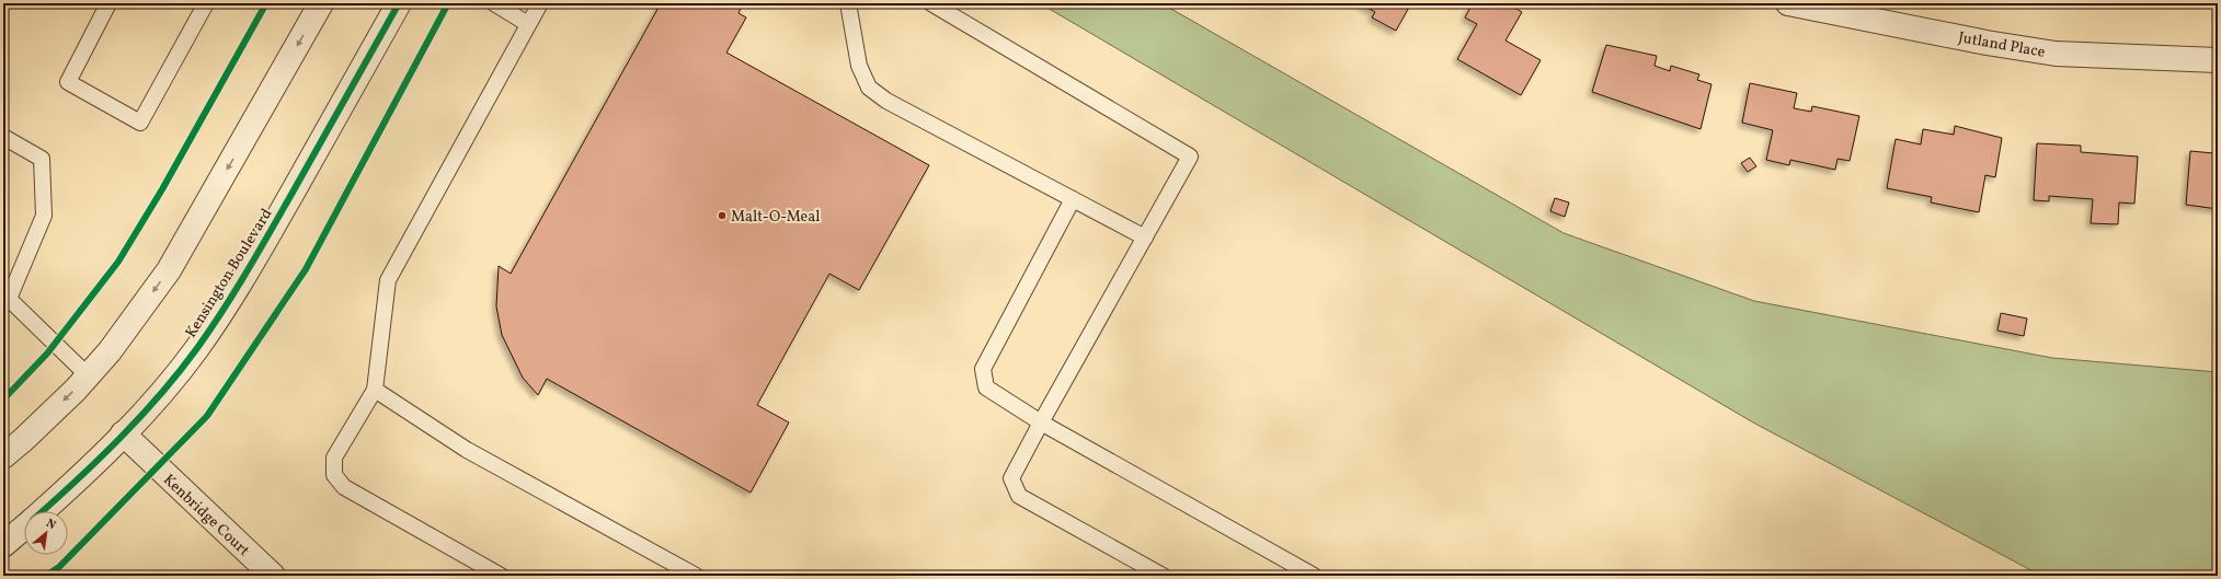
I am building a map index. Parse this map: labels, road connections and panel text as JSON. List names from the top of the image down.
{
  "streets": {
    "street": ["Jutland Place", "Kensington Boulevard", "Kenbridge Court"]
  },
  "crossings": [
    ["Kensington Boulevard", "Kenbridge Court"]
  ],
  "places": ["Malt-O-Meal"],
  "north": "top right"
}
